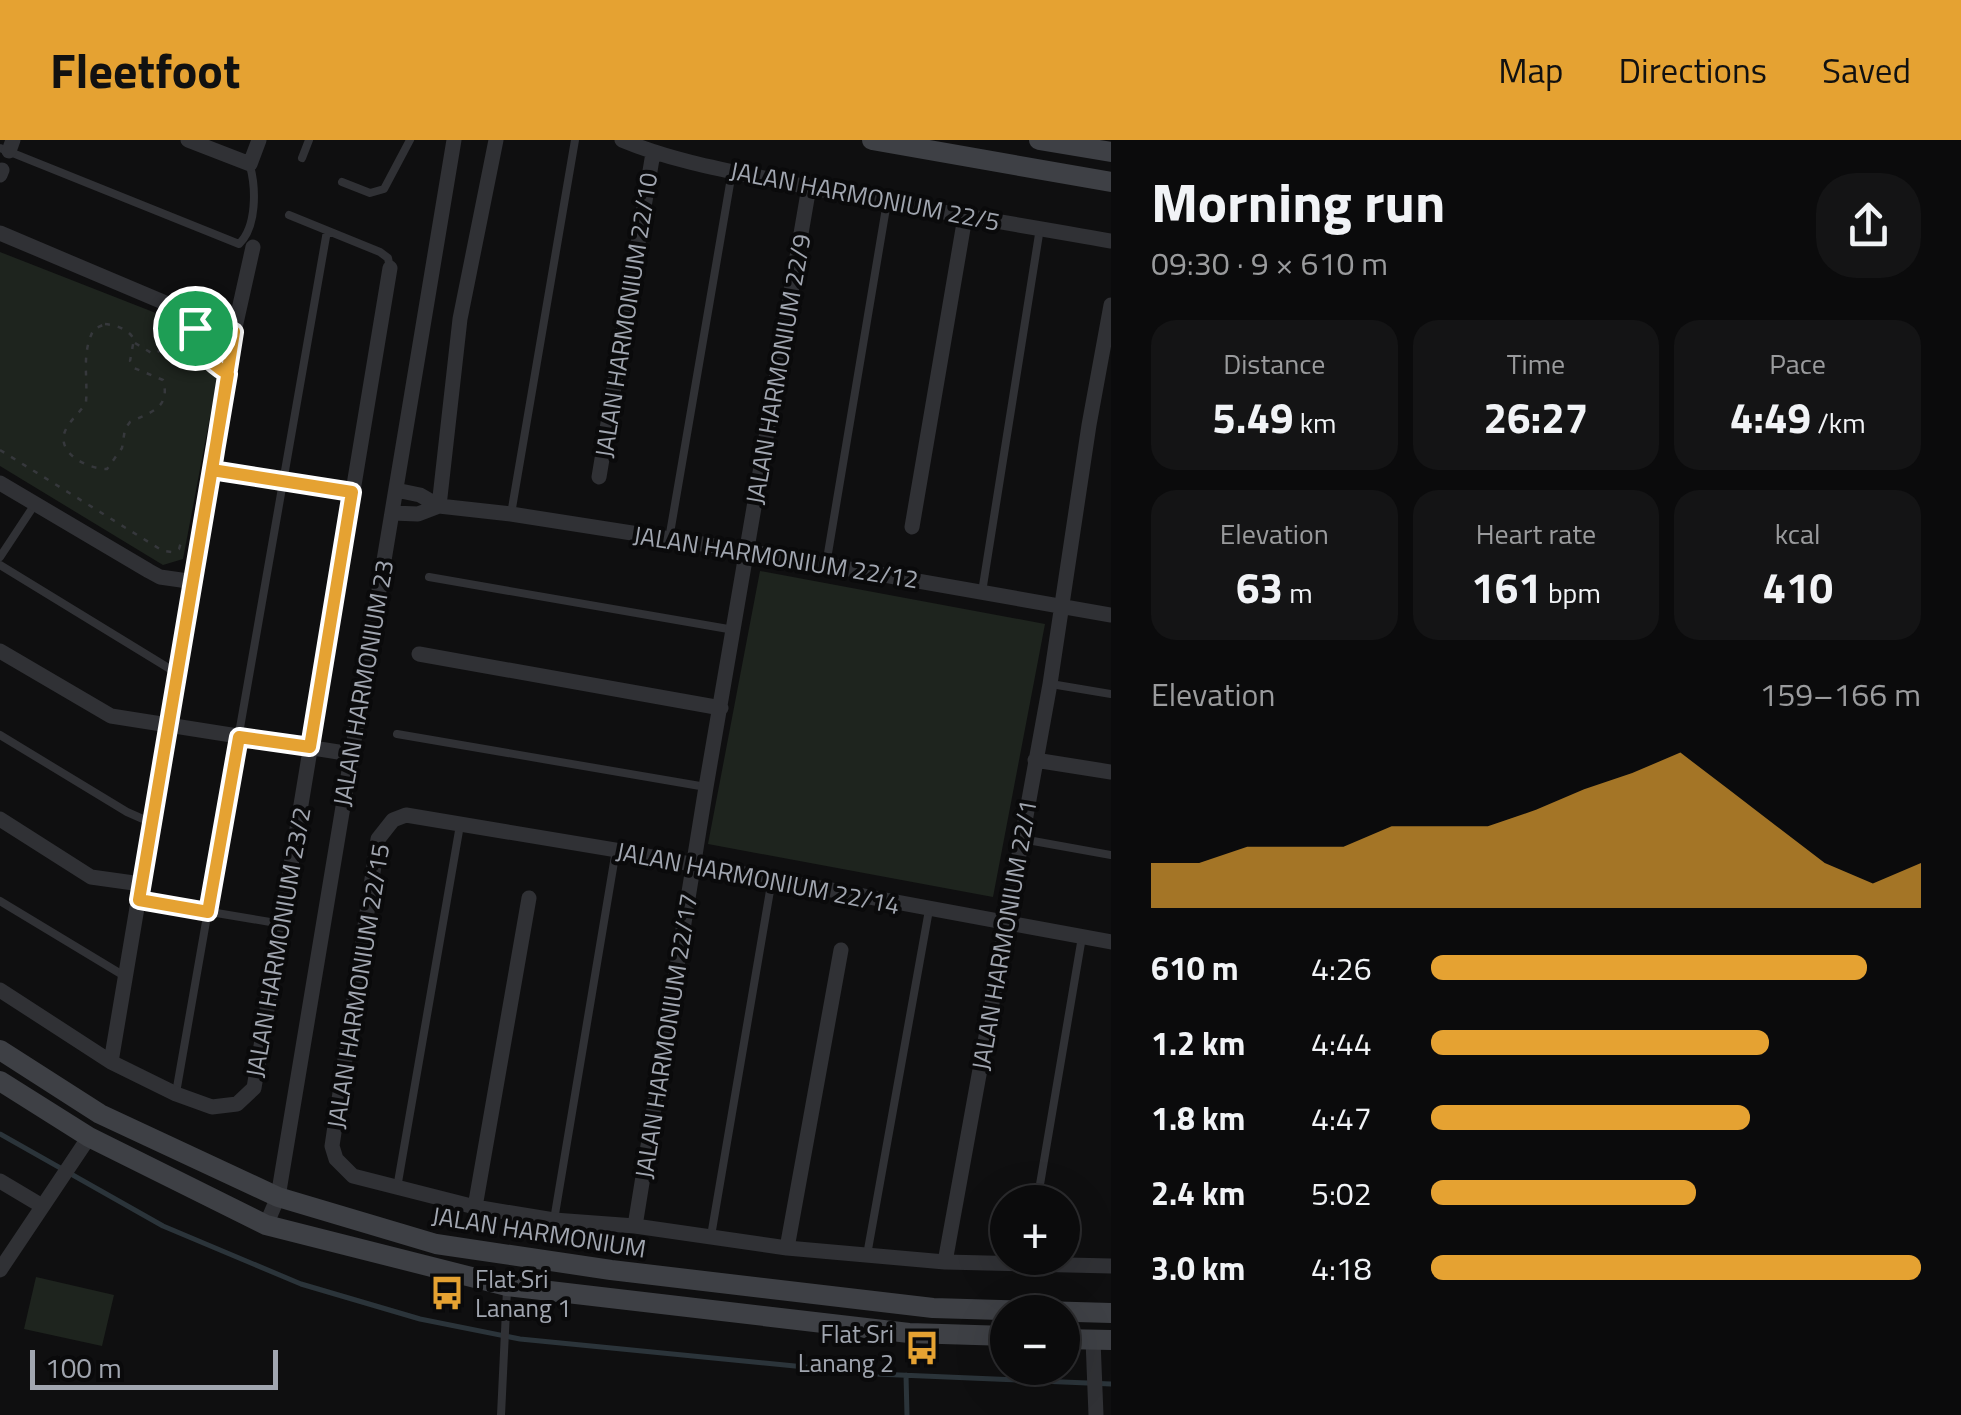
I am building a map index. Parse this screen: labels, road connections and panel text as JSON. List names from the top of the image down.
{
  "streets": {
    "main road": ["JALAN HARMONIUM"],
    "street": [
      "JALAN HARMONIUM 22/5",
      "JALAN HARMONIUM 22/10",
      "JALAN HARMONIUM 22/9",
      "JALAN HARMONIUM 22/12",
      "JALAN HARMONIUM 23",
      "JALAN HARMONIUM 22/14",
      "JALAN HARMONIUM 22/1",
      "JALAN HARMONIUM 23/2",
      "JALAN HARMONIUM 22/15",
      "JALAN HARMONIUM 22/17"
    ]
  },
  "crossings": [
    ["JALAN HARMONIUM 22/5", "JALAN HARMONIUM 22/10"],
    ["JALAN HARMONIUM 22/5", "JALAN HARMONIUM 22/9"],
    ["JALAN HARMONIUM 22/9", "JALAN HARMONIUM 22/12"],
    ["JALAN HARMONIUM 22/9", "JALAN HARMONIUM 22/17"],
    ["JALAN HARMONIUM 22/12", "JALAN HARMONIUM 23"],
    ["JALAN HARMONIUM 22/12", "JALAN HARMONIUM 22/1"],
    ["JALAN HARMONIUM 22/12", "JALAN HARMONIUM 22/17"],
    ["JALAN HARMONIUM 23", "JALAN HARMONIUM"],
    ["JALAN HARMONIUM 22/14", "JALAN HARMONIUM 22/1"],
    ["JALAN HARMONIUM 22/14", "JALAN HARMONIUM 22/15"],
    ["JALAN HARMONIUM 22/14", "JALAN HARMONIUM 22/17"],
    ["JALAN HARMONIUM 22/1", "JALAN HARMONIUM 22/15"],
    ["JALAN HARMONIUM 22/15", "JALAN HARMONIUM 22/17"]
  ],
  "places": {
    "bus stop": ["Flat Sri Lanang 1", "Flat Sri Lanang 2"]
  },
  "scale_bar": "100 m",
  "page": {
    "header": "Fleetfoot",
    "nav": ["Map", "Directions", "Saved"],
    "heading": ["Morning run", "09:30 · 9 × 610 m"],
    "stats": [
      ["Distance", "5.49 km"],
      ["Time", "26:27"],
      ["Pace", "4:49 /km"],
      ["Elevation", "63 m"],
      ["Heart rate", "161 bpm"],
      ["kcal", "410"]
    ],
    "chart": ["Elevation", "159–166 m"],
    "list": [
      {
        "name": "610 m",
        "note": "4:26"
      },
      {
        "name": "1.2 km",
        "note": "4:44"
      },
      {
        "name": "1.8 km",
        "note": "4:47"
      },
      {
        "name": "2.4 km",
        "note": "5:02"
      },
      {
        "name": "3.0 km",
        "note": "4:18"
      }
    ],
    "map_buttons": ["+", "−"],
    "scale": "100 m"
  }
}
